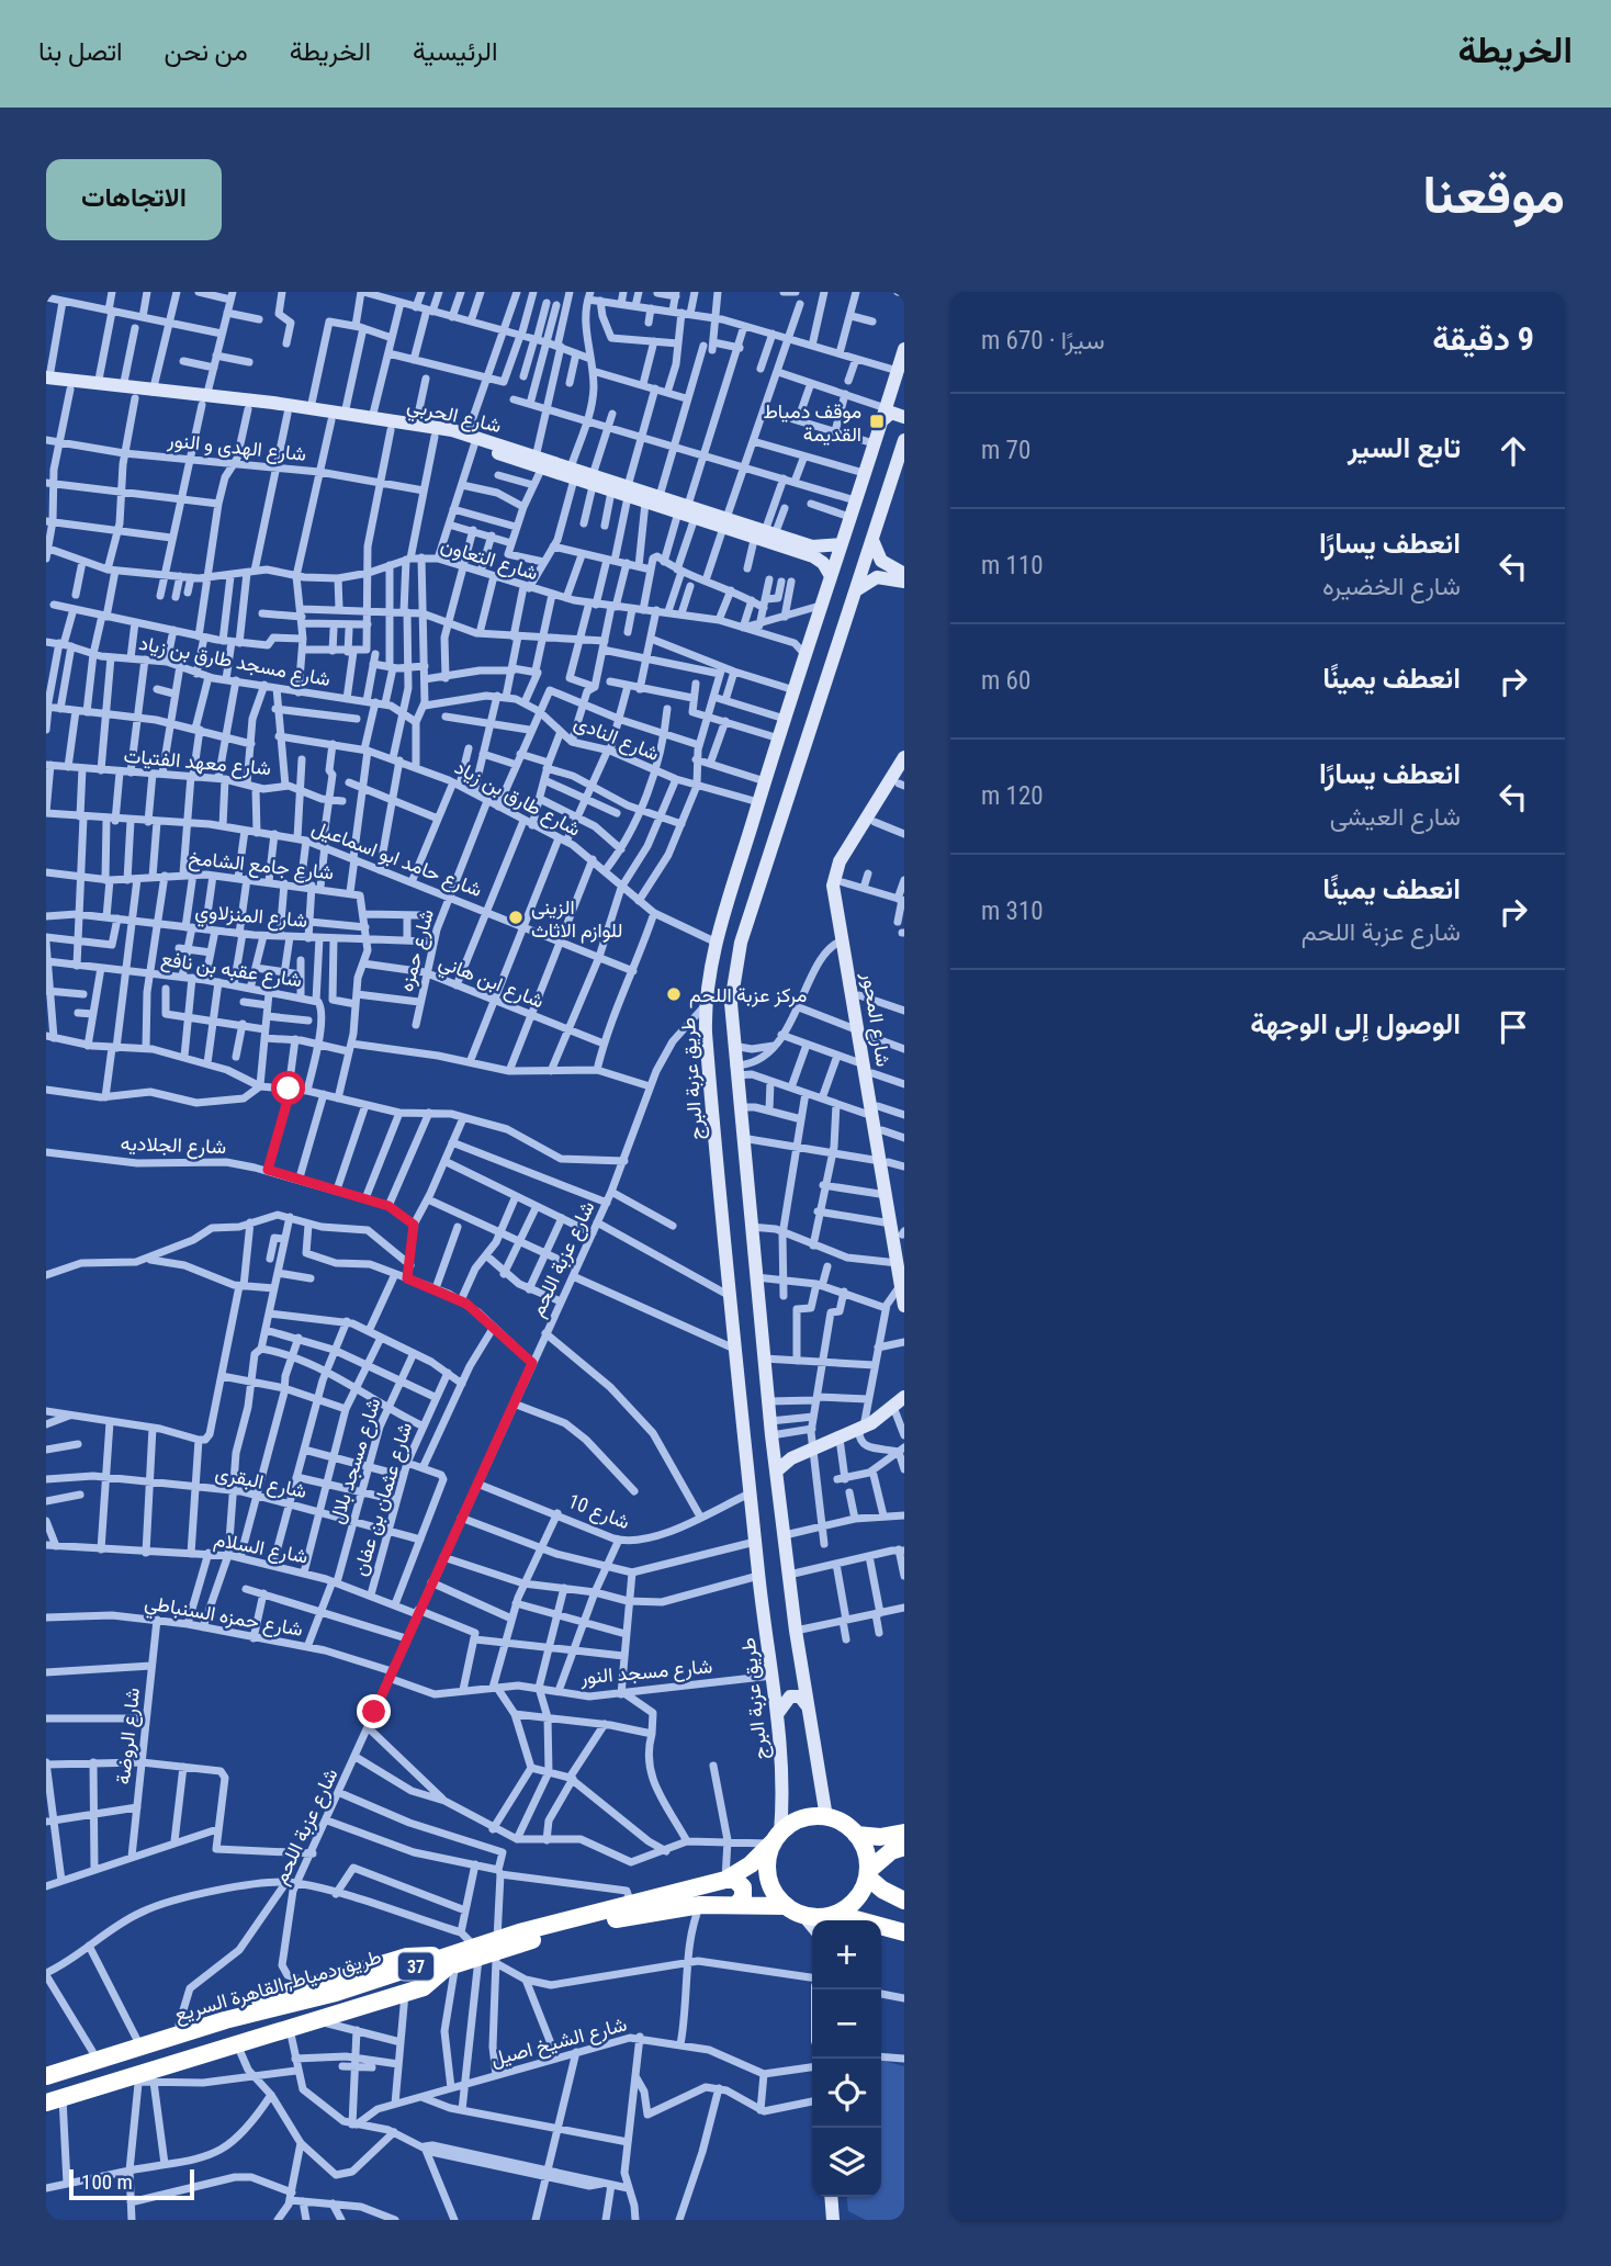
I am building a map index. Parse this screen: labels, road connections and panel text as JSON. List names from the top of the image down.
{
  "streets": {
    "highway": ["37", "طريق دمياط, القاهرة السريع"],
    "street": [
      "شارع الحربي",
      "شارع الهدى و النور",
      "شارع التعاون",
      "شارع مسجد طارق بن زياد",
      "شارع النادى",
      "شارع معهد الفتيات",
      "شارع طارق بن زياد",
      "شارع حامد ابو اسماعيل",
      "شارع جامع الشامخ",
      "شارع المنزلاوي",
      "شارع حمزه",
      "شارع عقبه بن نافع",
      "شارع ابن هاني",
      "شارع المحور",
      "طريق عزبة البرج",
      "شارع الجلاديه",
      "شارع عزبة اللحم",
      "شارع مسجد بلال",
      "شارع البقرى",
      "شارع عثمان بن عفان",
      "شارع 10",
      "شارع السلام",
      "شارع حمزه السنباطي",
      "شارع مسجد النور",
      "شارع الروضة",
      "شارع الشيخ اصيل"
    ]
  },
  "crossings": [
    ["شارع الحربي", "طريق عزبة البرج"],
    ["شارع التعاون", "طريق عزبة البرج"],
    ["شارع النادى", "طريق عزبة البرج"],
    ["شارع طارق بن زياد", "شارع حمزه"],
    ["شارع طارق بن زياد", "طريق عزبة البرج"],
    ["شارع حامد ابو اسماعيل", "شارع حمزه"],
    ["شارع المنزلاوي", "شارع حمزه"],
    ["شارع حمزه", "شارع ابن هاني"],
    ["طريق عزبة البرج", "شارع عزبة اللحم"],
    ["طريق عزبة البرج", "شارع 10"],
    ["طريق عزبة البرج", "شارع مسجد النور"],
    ["طريق عزبة البرج", "طريق دمياط, القاهرة السريع"],
    ["شارع عزبة اللحم", "شارع 10"],
    ["شارع عزبة اللحم", "شارع السلام"],
    ["شارع عزبة اللحم", "شارع حمزه السنباطي"],
    ["شارع عزبة اللحم", "شارع مسجد النور"],
    ["شارع مسجد بلال", "شارع البقرى"],
    ["شارع مسجد بلال", "شارع السلام"],
    ["شارع مسجد بلال", "شارع حمزه السنباطي"],
    ["شارع البقرى", "شارع عثمان بن عفان"],
    ["شارع عثمان بن عفان", "شارع السلام"],
    ["شارع حمزه السنباطي", "شارع مسجد النور"],
    ["شارع حمزه السنباطي", "شارع الروضة"]
  ],
  "places": {
    "transit": ["موقف دمياط القديمة"],
    "other": ["الزينى للوازم الاثاث", "مركز عزبة اللحم"]
  },
  "scale_bar": "100 m",
  "page": {
    "header": "الخريطة",
    "nav": [
      "الرئيسية",
      "الخريطة",
      "من نحن",
      "اتصل بنا"
    ],
    "title": "موقعنا",
    "buttons": "الاتجاهات",
    "heading": ["9 دقيقة", "سيرًا · 670 m"],
    "list": [
      ["تابع السير", "70 m"],
      ["انعطف يسارًا", "شارع الخضيره", "110 m"],
      ["انعطف يمينًا", "60 m"],
      ["انعطف يسارًا", "شارع العيشى", "120 m"],
      ["انعطف يمينًا", "شارع عزبة اللحم", "310 m"],
      "الوصول إلى الوجهة"
    ],
    "map_buttons": ["+", "−"],
    "scale": "100 m"
  }
}
